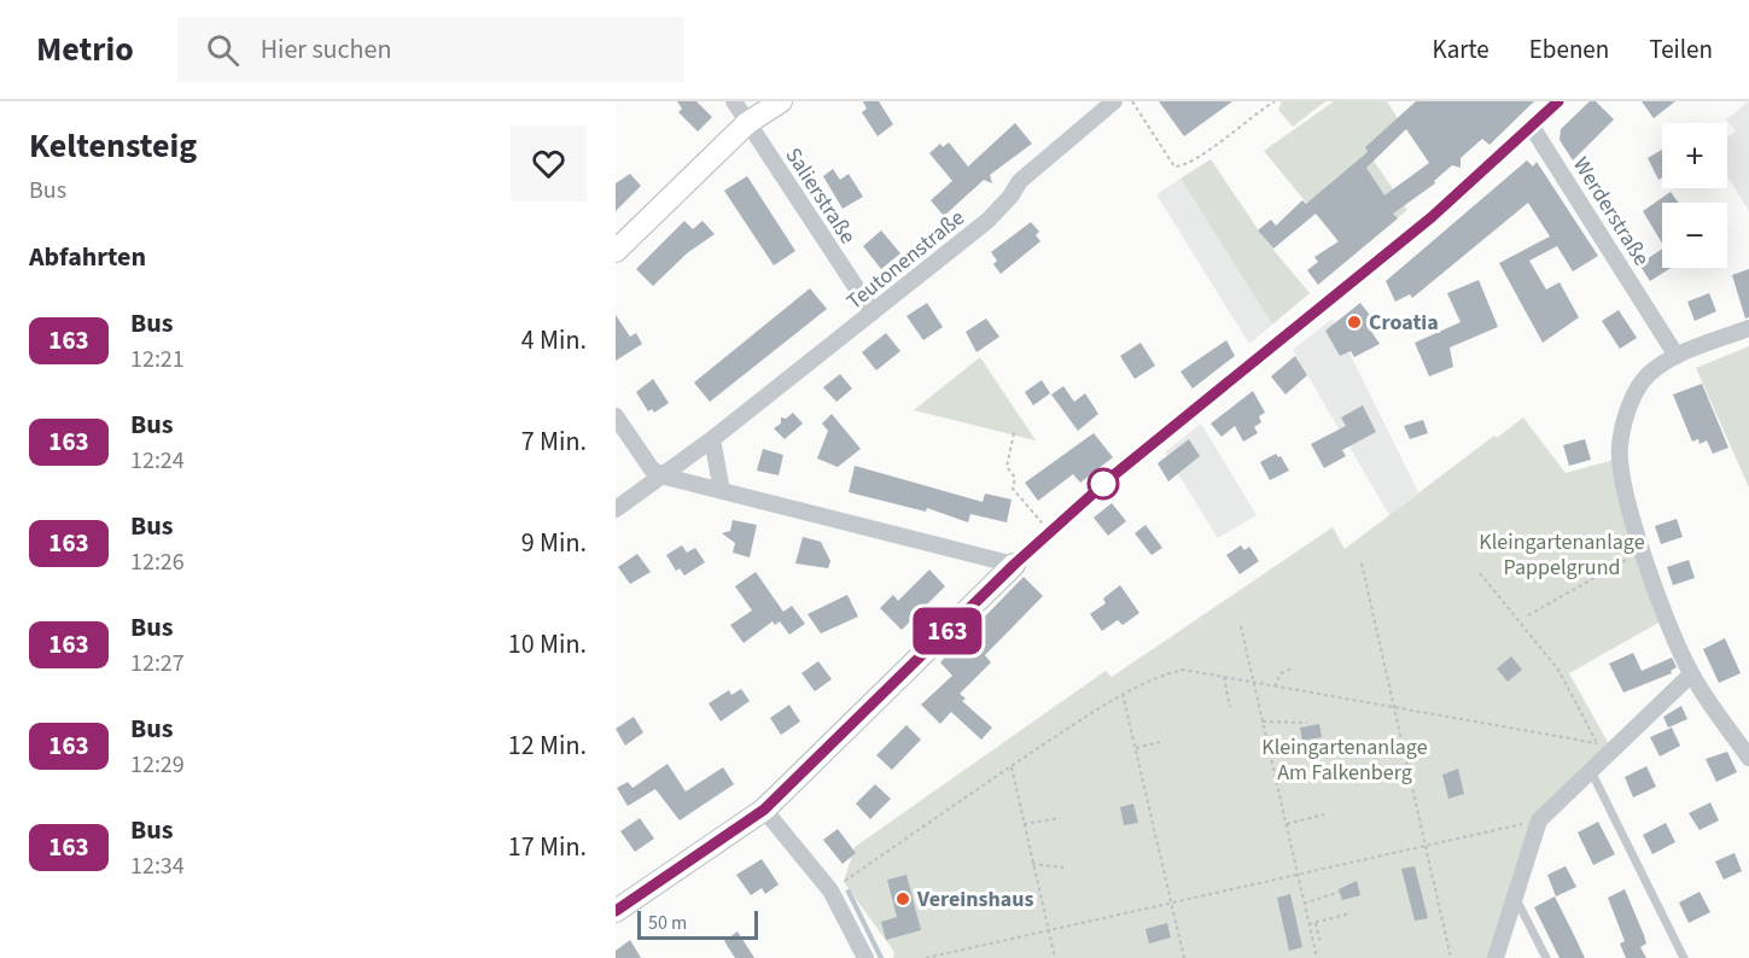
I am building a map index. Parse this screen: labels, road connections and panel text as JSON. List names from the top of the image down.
{
  "streets": {
    "street": ["Salierstraße", "Werderstraße", "Teutonenstraße"]
  },
  "crossings": [
    ["Salierstraße", "Teutonenstraße"]
  ],
  "parks": ["Kleingartenanlage Pappelgrund", "Kleingartenanlage Am Falkenberg"],
  "places": ["Croatia", "Vereinshaus"],
  "lines": ["bus line 163"],
  "scale_bar": "50 m",
  "page": {
    "header": "Metrio",
    "search": "Hier suchen",
    "nav": ["Karte", "Ebenen", "Teilen"],
    "heading": [
      ["Keltensteig", "Bus"],
      "Abfahrten"
    ],
    "on_map": "163",
    "map_buttons": ["+", "−"],
    "list": [
      {
        "mark": "163",
        "name": "Bus",
        "note": "12:21",
        "value": "4 Min."
      },
      {
        "mark": "163",
        "name": "Bus",
        "note": "12:24",
        "value": "7 Min."
      },
      {
        "mark": "163",
        "name": "Bus",
        "note": "12:26",
        "value": "9 Min."
      },
      {
        "mark": "163",
        "name": "Bus",
        "note": "12:27",
        "value": "10 Min."
      },
      {
        "mark": "163",
        "name": "Bus",
        "note": "12:29",
        "value": "12 Min."
      },
      {
        "mark": "163",
        "name": "Bus",
        "note": "12:34",
        "value": "17 Min."
      }
    ],
    "scale": "50 m"
  }
}
